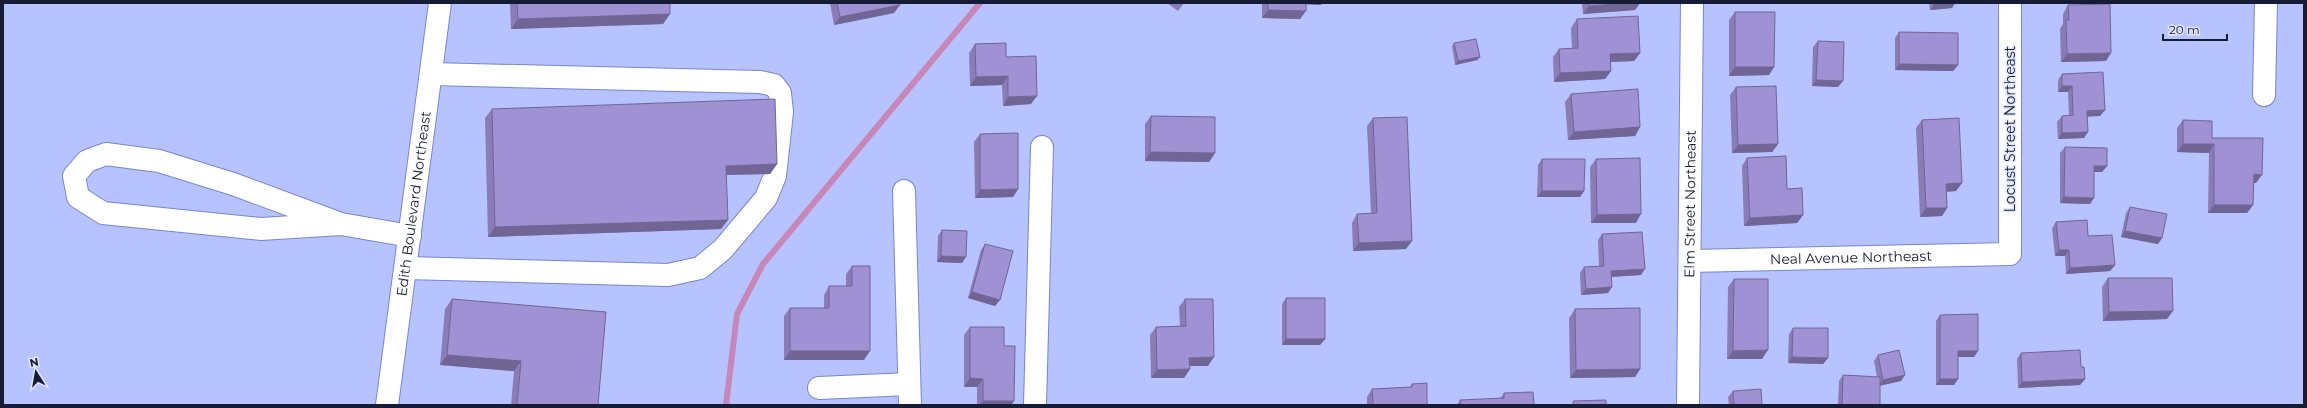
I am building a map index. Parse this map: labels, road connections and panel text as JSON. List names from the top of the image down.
{
  "streets": {
    "street": [
      "Locust Street Northeast",
      "Edith Boulevard Northeast",
      "Elm Street Northeast",
      "Neal Avenue Northeast"
    ]
  },
  "crossings": [
    ["Locust Street Northeast", "Neal Avenue Northeast"],
    ["Elm Street Northeast", "Neal Avenue Northeast"]
  ],
  "scale_bar": "20 m",
  "north": "top"
}
